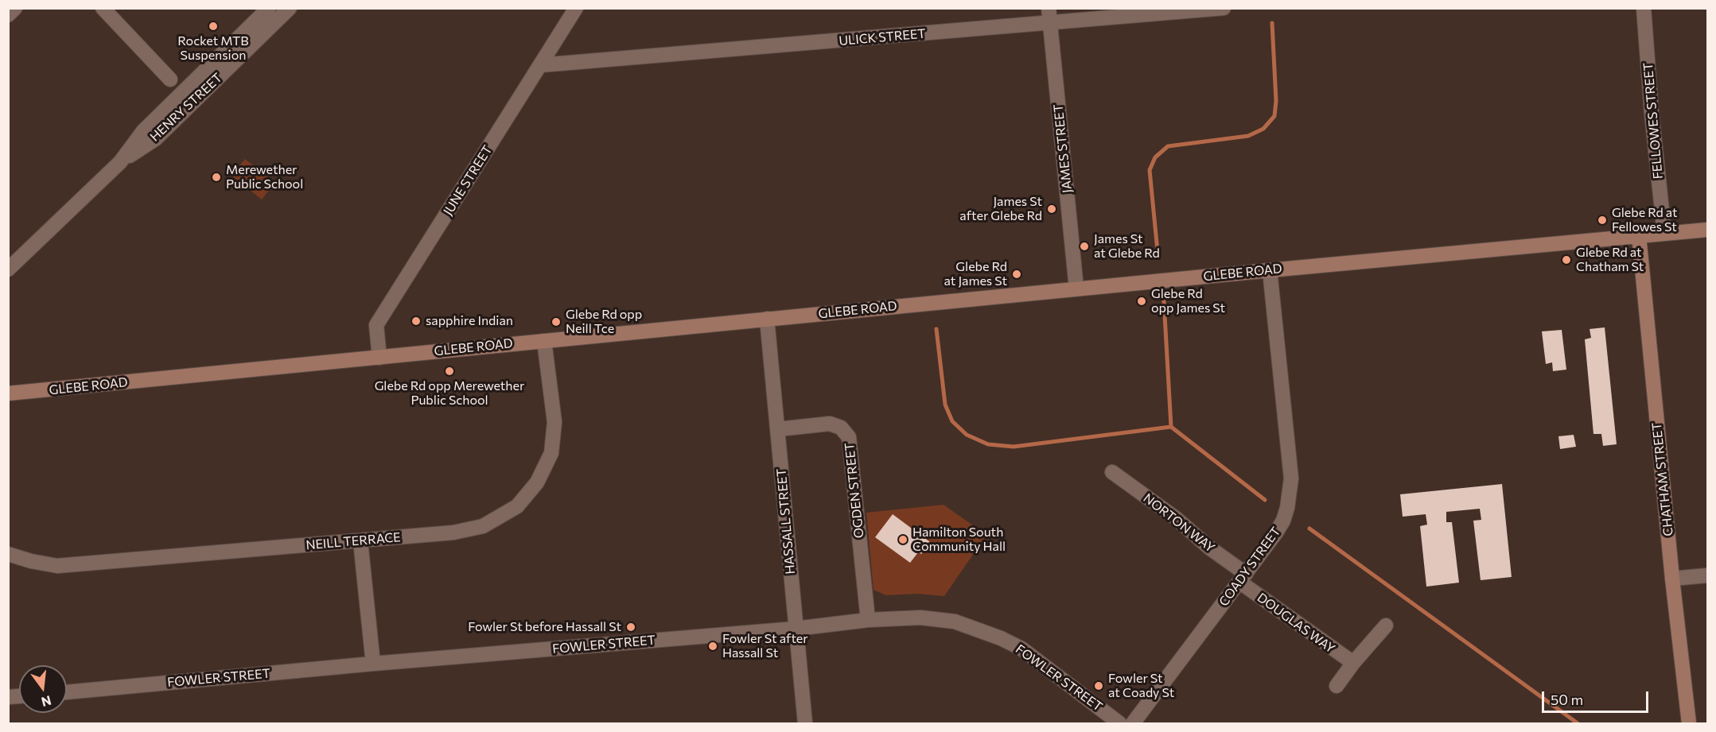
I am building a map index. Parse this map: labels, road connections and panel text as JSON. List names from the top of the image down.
{
  "streets": {
    "main road": ["GLEBE ROAD", "CHATHAM STREET"],
    "street": [
      "ULICK STREET",
      "HENRY STREET",
      "FELLOWES STREET",
      "JAMES STREET",
      "JUNE STREET",
      "OGDEN STREET",
      "HASSALL STREET",
      "NORTON WAY",
      "NEILL TERRACE",
      "COADY STREET",
      "DOUGLAS WAY",
      "FOWLER STREET"
    ]
  },
  "crossings": [
    ["ULICK STREET", "JAMES STREET"],
    ["ULICK STREET", "JUNE STREET"],
    ["FELLOWES STREET", "GLEBE ROAD"],
    ["JAMES STREET", "GLEBE ROAD"],
    ["JUNE STREET", "GLEBE ROAD"],
    ["GLEBE ROAD", "CHATHAM STREET"],
    ["GLEBE ROAD", "HASSALL STREET"],
    ["GLEBE ROAD", "NEILL TERRACE"],
    ["GLEBE ROAD", "COADY STREET"],
    ["OGDEN STREET", "HASSALL STREET"],
    ["OGDEN STREET", "FOWLER STREET"],
    ["HASSALL STREET", "FOWLER STREET"],
    ["NORTON WAY", "COADY STREET"],
    ["NORTON WAY", "DOUGLAS WAY"],
    ["COADY STREET", "DOUGLAS WAY"]
  ],
  "places": [
    "Rocket MTB Suspension",
    "Merewether Public School",
    "James St after Glebe Rd",
    "Glebe Rd at Fellowes St",
    "James St at Glebe Rd",
    "Glebe Rd at Chatham St",
    "Glebe Rd at James St",
    "Glebe Rd opp James St",
    "sapphire Indian",
    "Glebe Rd opp Neill Tce",
    "Glebe Rd opp Merewether Public School",
    "Hamilton South Community Hall",
    "Fowler St before Hassall St",
    "Fowler St after Hassall St",
    "Fowler St at Coady St"
  ],
  "scale_bar": "50 m",
  "north": "bottom"
}
